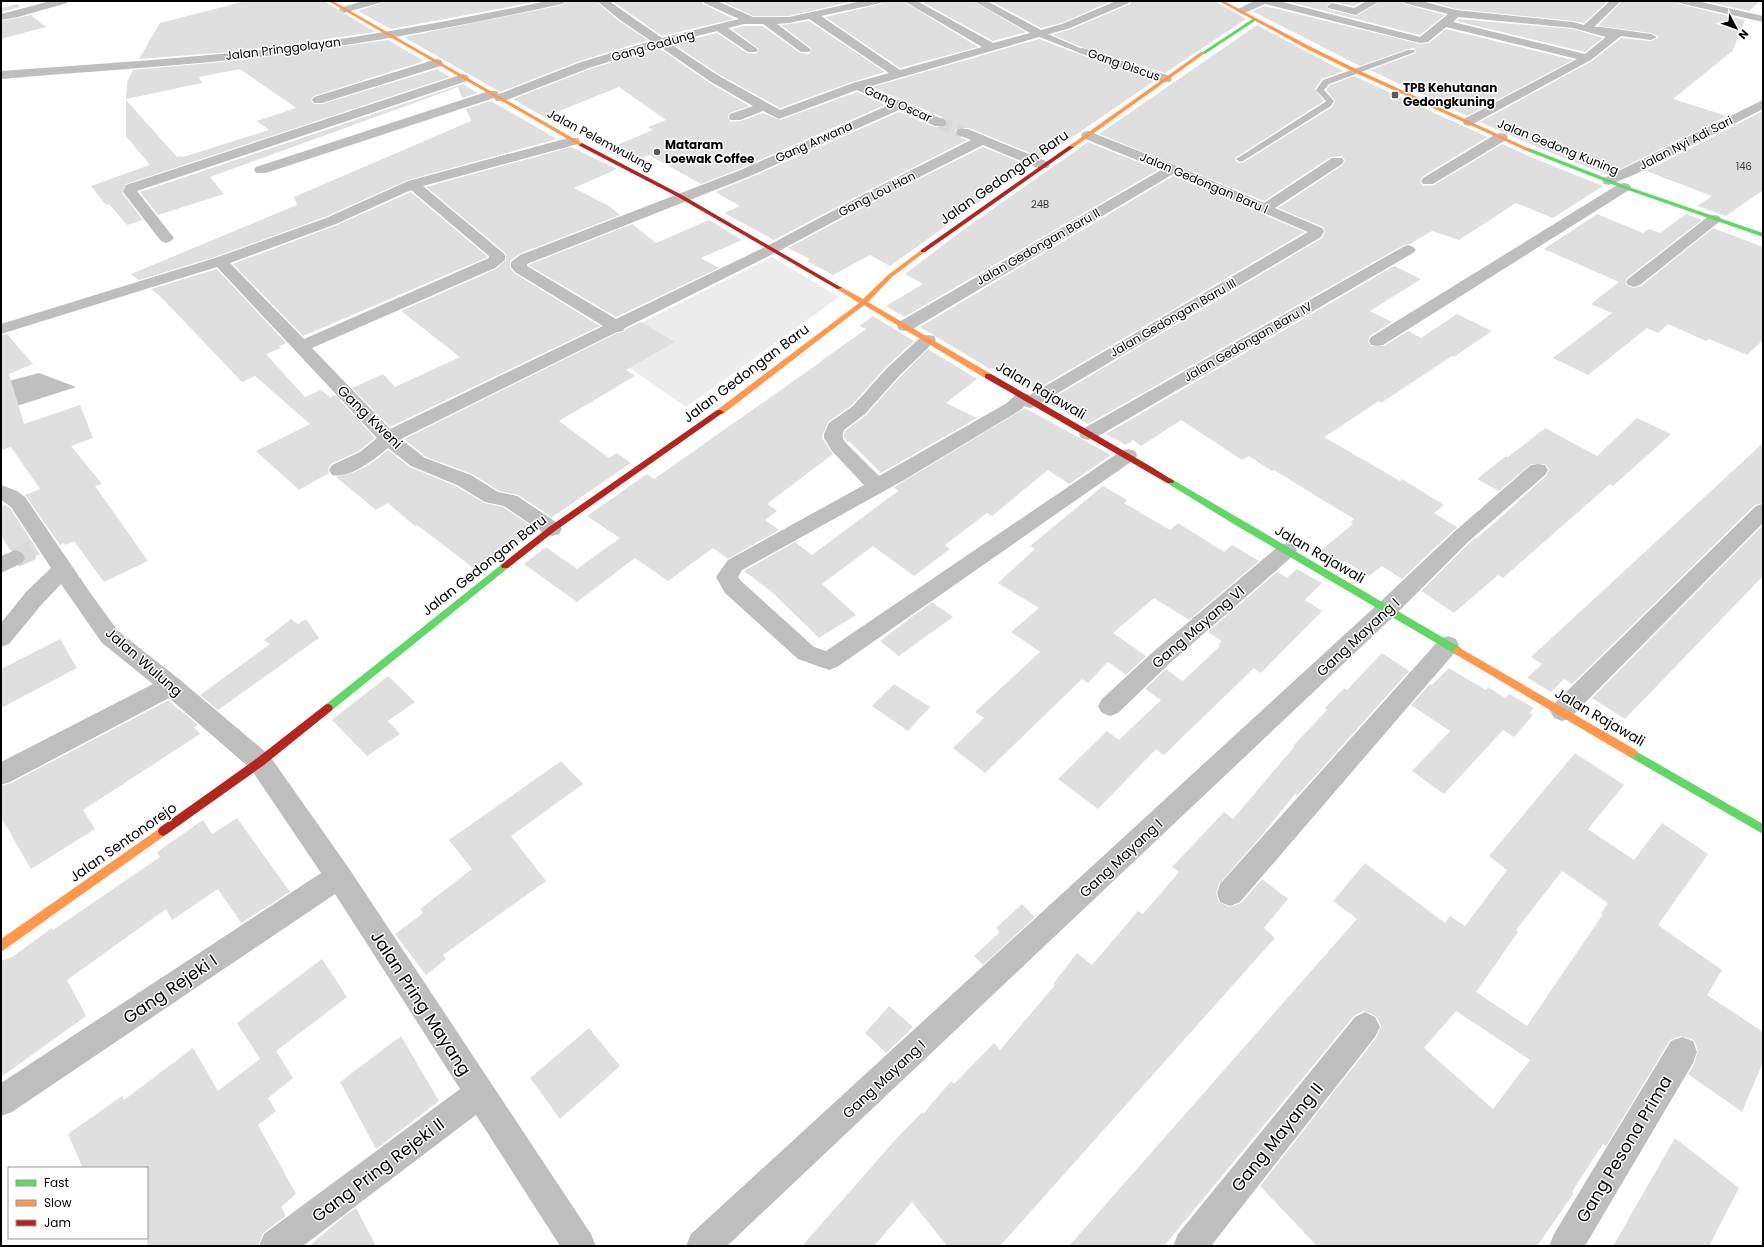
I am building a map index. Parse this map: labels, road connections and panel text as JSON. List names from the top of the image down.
{
  "streets": {
    "street": [
      "Gang Gadung",
      "Jalan Pringgolayan",
      "Gang Discus",
      "Gang Oscar",
      "Jalan Pelemwulung",
      "Gang Arwana",
      "Jalan Nyi Adi Sari",
      "Jalan Gedong Kuning",
      "Jalan Gedongan Baru",
      "Jalan Gedongan Baru I",
      "Gang Lou Han",
      "Jalan Gedongan Baru II",
      "Jalan Gedongan Baru III",
      "Jalan Gedongan Baru IV",
      "Jalan Rajawali",
      "Gang Kweni",
      "Gang Mayang VI",
      "Gang Mayang I",
      "Jalan Wulung",
      "Jalan Sentonorejo",
      "Gang Rejeki I",
      "Jalan Pring Mayang",
      "Gang Mayang II",
      "Gang Pesona Prima",
      "Gang Pring Rejeki II"
    ]
  },
  "crossings": [
    ["Gang Gadung", "Jalan Pelemwulung"],
    ["Jalan Pringgolayan", "Jalan Pelemwulung"],
    ["Gang Discus", "Jalan Gedongan Baru"],
    ["Gang Oscar", "Gang Arwana"],
    ["Jalan Pelemwulung", "Gang Arwana"],
    ["Jalan Pelemwulung", "Jalan Gedongan Baru"],
    ["Jalan Pelemwulung", "Gang Lou Han"],
    ["Jalan Pelemwulung", "Jalan Rajawali"],
    ["Gang Arwana", "Gang Lou Han"],
    ["Jalan Nyi Adi Sari", "Jalan Gedong Kuning"],
    ["Jalan Gedong Kuning", "Jalan Gedongan Baru"],
    ["Jalan Gedongan Baru", "Jalan Gedongan Baru I"],
    ["Jalan Gedongan Baru", "Jalan Rajawali"],
    ["Jalan Gedongan Baru", "Gang Kweni"],
    ["Jalan Gedongan Baru", "Jalan Wulung"],
    ["Jalan Gedongan Baru", "Jalan Sentonorejo"],
    ["Jalan Gedongan Baru", "Jalan Pring Mayang"],
    ["Jalan Gedongan Baru I", "Jalan Gedongan Baru II"],
    ["Jalan Gedongan Baru I", "Jalan Gedongan Baru III"],
    ["Gang Lou Han", "Gang Kweni"],
    ["Jalan Gedongan Baru II", "Jalan Rajawali"],
    ["Jalan Gedongan Baru III", "Jalan Rajawali"],
    ["Jalan Gedongan Baru IV", "Jalan Rajawali"],
    ["Jalan Rajawali", "Gang Mayang VI"],
    ["Jalan Rajawali", "Gang Mayang I"],
    ["Jalan Wulung", "Jalan Sentonorejo"],
    ["Jalan Wulung", "Jalan Pring Mayang"],
    ["Jalan Sentonorejo", "Jalan Pring Mayang"],
    ["Gang Rejeki I", "Jalan Pring Mayang"],
    ["Jalan Pring Mayang", "Gang Pring Rejeki II"]
  ],
  "places": {
    "transit": ["TPB Kehutanan Gedongkuning"],
    "other": ["Mataram Loewak Coffee"]
  },
  "house_numbers": ["146", "24B"],
  "legend": ["Fast", "Slow", "Jam"],
  "north": "bottom right"
}
